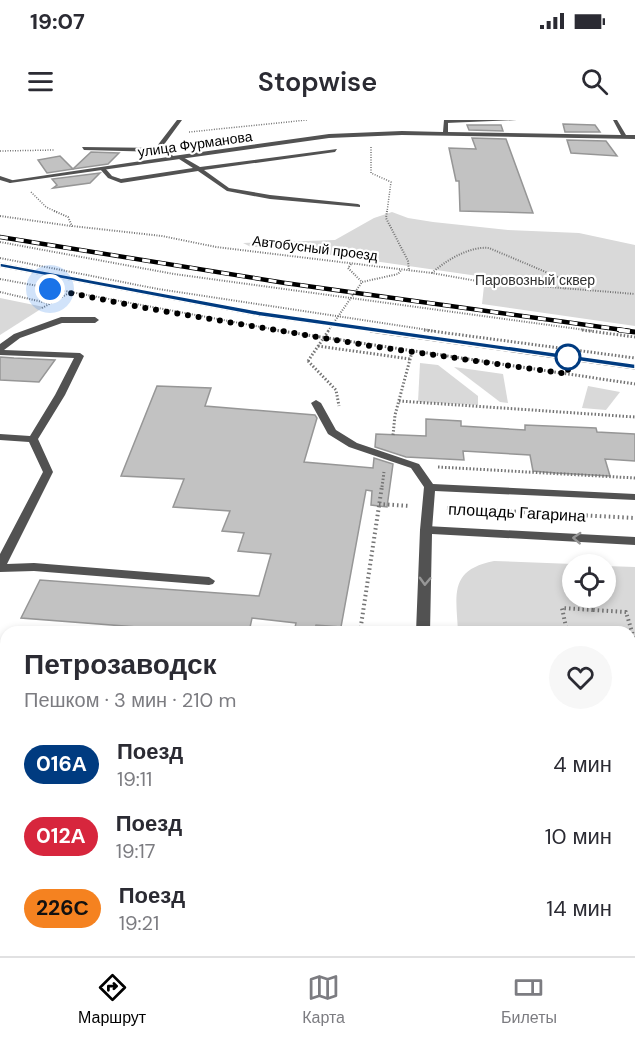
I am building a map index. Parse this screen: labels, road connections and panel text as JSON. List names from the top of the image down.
{
  "streets": {
    "street": ["улица Фурманова", "площадь Гагарина"],
    "path": ["Автобусный проезд"]
  },
  "parks": ["Паровозный сквер"],
  "page": {
    "status": "19:07",
    "header": "Stopwise",
    "heading": ["Петрозаводск", "Пешком · 3 мин · 210 m"],
    "list": [
      {
        "mark": "016А",
        "name": "Поезд",
        "note": "19:11",
        "value": "4 мин"
      },
      {
        "mark": "012А",
        "name": "Поезд",
        "note": "19:17",
        "value": "10 мин"
      },
      {
        "mark": "226С",
        "name": "Поезд",
        "note": "19:21",
        "value": "14 мин"
      }
    ],
    "tabs": ["Маршрут", "Карта", "Билеты"]
  }
}
